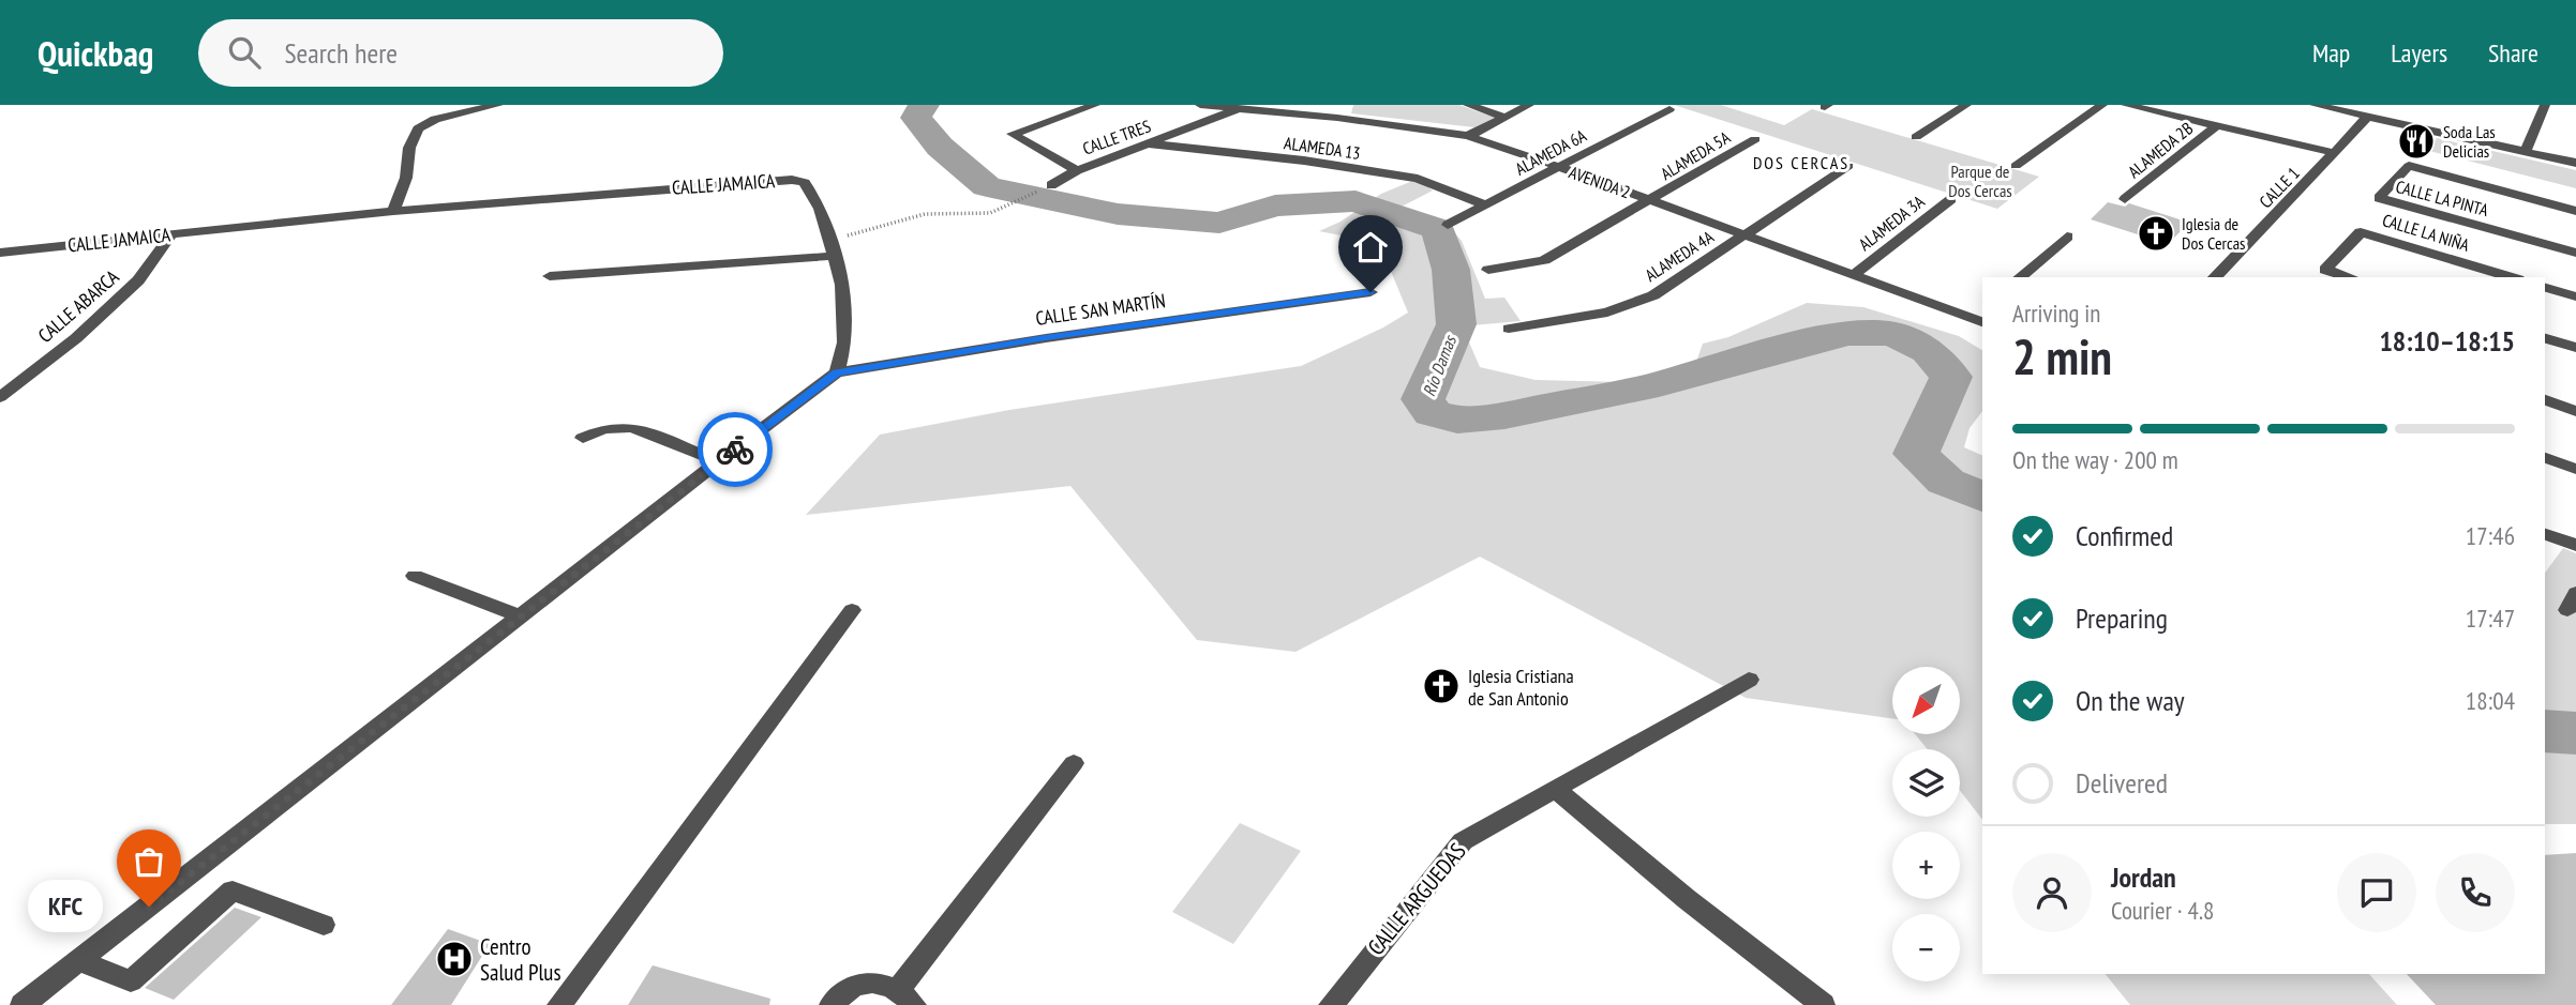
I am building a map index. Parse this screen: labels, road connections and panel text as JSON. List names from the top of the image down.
{
  "streets": {
    "street": [
      "CALLE TRES",
      "ALAMEDA 13",
      "ALAMEDA 2B",
      "ALAMEDA 6A",
      "ALAMEDA 5A",
      "AVENIDA 2",
      "CALLE JAMAICA",
      "CALLE 1",
      "CALLE LA PINTA",
      "ALAMEDA 3A",
      "CALLE LA NIÑA",
      "ALAMEDA 4A",
      "CALLE ABARCA",
      "CALLE SAN MARTÍN",
      "CALLE ARGUEDAS"
    ]
  },
  "crossings": [
    ["CALLE TRES", "ALAMEDA 13"],
    ["CALLE TRES", "AVENIDA 2"],
    ["ALAMEDA 13", "ALAMEDA 6A"],
    ["ALAMEDA 6A", "AVENIDA 2"],
    ["ALAMEDA 5A", "AVENIDA 2"],
    ["AVENIDA 2", "ALAMEDA 3A"],
    ["AVENIDA 2", "ALAMEDA 4A"],
    ["CALLE JAMAICA", "CALLE ABARCA"],
    ["CALLE JAMAICA", "CALLE SAN MARTÍN"]
  ],
  "districts": ["DOS CERCAS"],
  "water": ["Río Damas"],
  "parks": ["Parque de Dos Cercas"],
  "places": {
    "restaurant": ["Soda Las Delicias"],
    "church": ["Iglesia de Dos Cercas", "Iglesia Cristiana de San Antonio"],
    "other": ["KFC"],
    "hospital": ["Centro Salud Plus"]
  },
  "north": "bottom left",
  "page": {
    "header": "Quickbag",
    "search": "Search here",
    "nav": ["Map", "Layers", "Share"],
    "heading": ["2 min", "Arriving in", "18:10–18:15"],
    "panel": ["Jordan", "Courier · 4.8"],
    "bar": "On the way · 200 m",
    "list": [
      ["Confirmed", "17:46"],
      ["Preparing", "17:47"],
      ["On the way", "18:04"],
      "Delivered"
    ],
    "map_buttons": ["+", "−"],
    "bubble": "KFC"
  }
}
